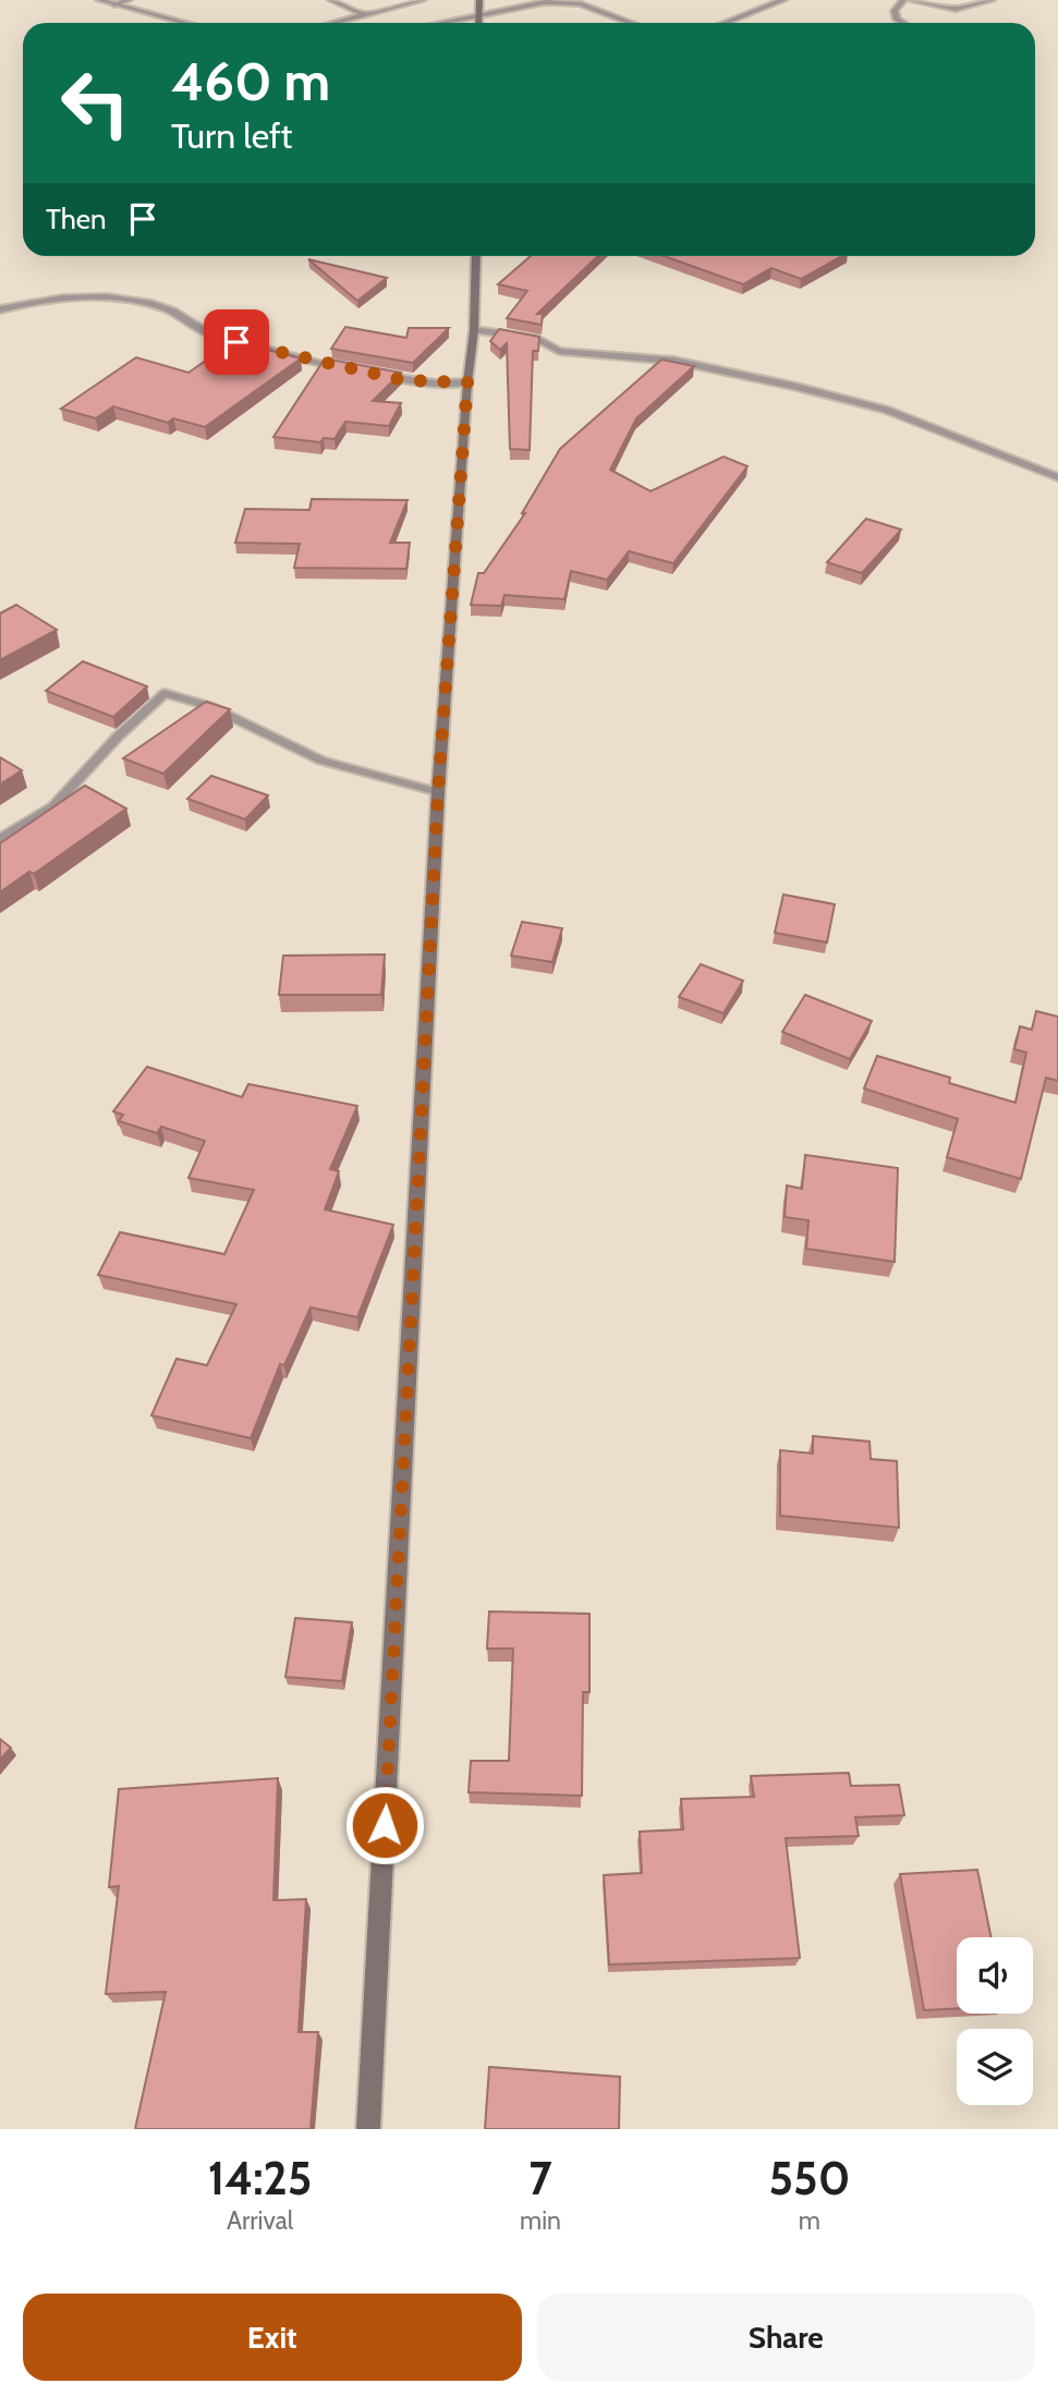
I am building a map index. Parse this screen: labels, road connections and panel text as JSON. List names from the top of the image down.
{
  "page": {
    "turn": ["460 m", "Turn left"],
    "then": "Then",
    "eta": [
      "14:25",
      "Arrival",
      "7",
      "min",
      "550",
      "m"
    ],
    "buttons": ["Exit", "Share"]
  }
}
